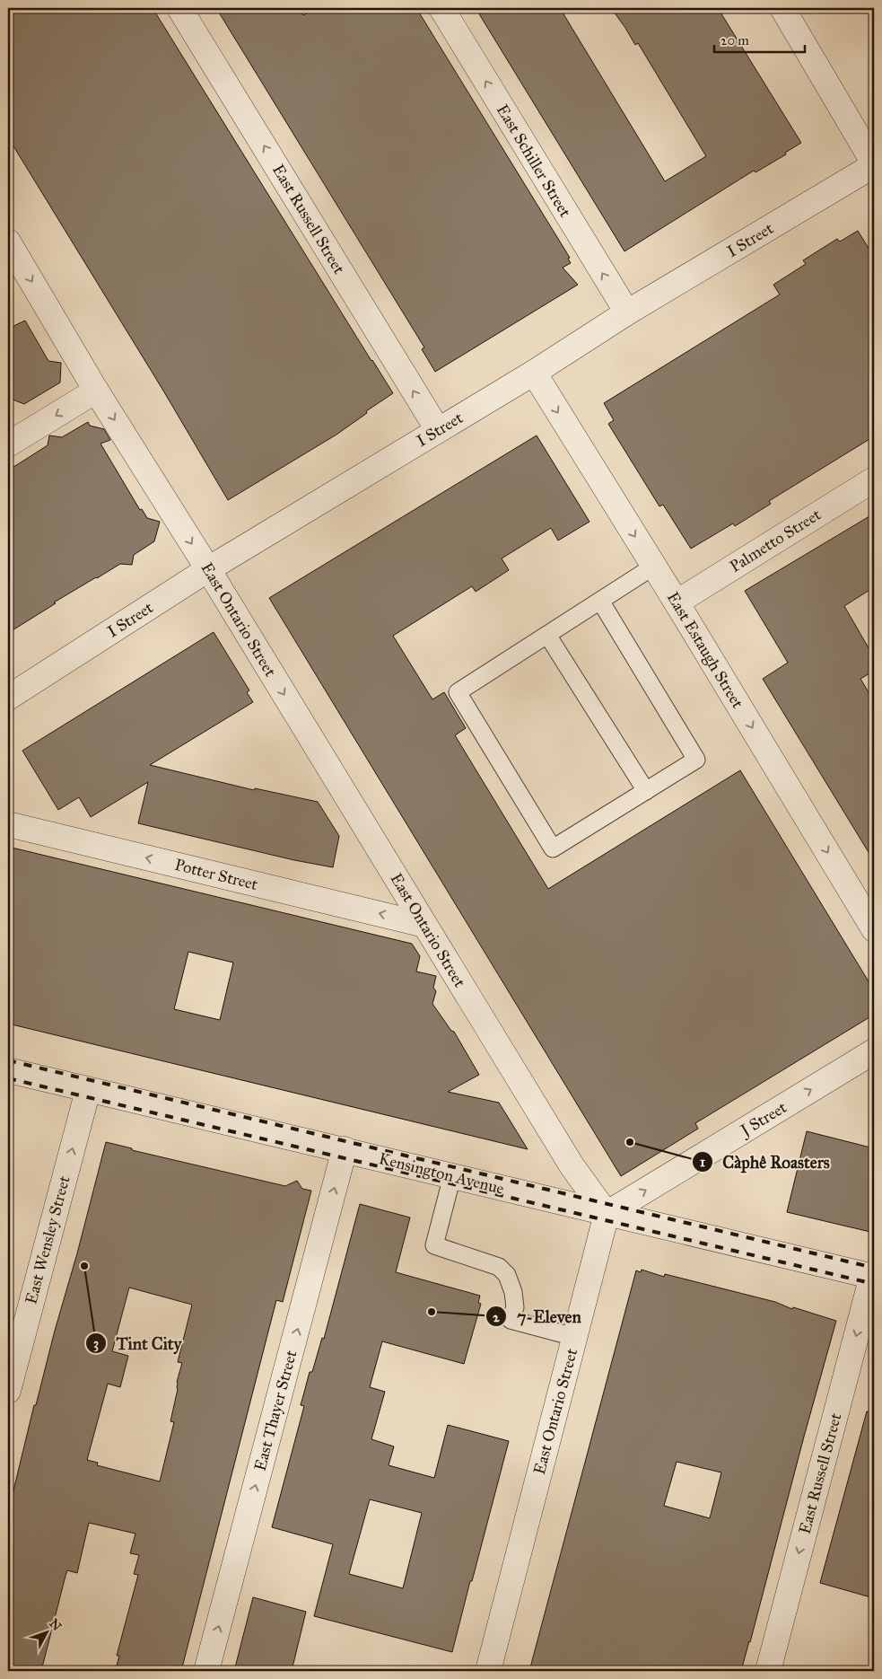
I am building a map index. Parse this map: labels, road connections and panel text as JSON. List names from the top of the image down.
{
  "streets": {
    "street": [
      "East Schiller Street",
      "East Russell Street",
      "I Street",
      "Palmetto Street",
      "East Ontario Street",
      "East Estaugh Street",
      "Potter Street",
      "J Street",
      "Kensington Avenue",
      "East Wensley Street",
      "East Thayer Street"
    ]
  },
  "crossings": [
    ["East Schiller Street", "I Street"],
    ["East Russell Street", "I Street"],
    ["East Russell Street", "Kensington Avenue"],
    ["I Street", "East Ontario Street"],
    ["I Street", "East Estaugh Street"],
    ["Palmetto Street", "East Estaugh Street"],
    ["East Ontario Street", "Potter Street"],
    ["East Ontario Street", "J Street"],
    ["East Ontario Street", "Kensington Avenue"],
    ["J Street", "Kensington Avenue"],
    ["Kensington Avenue", "East Wensley Street"],
    ["Kensington Avenue", "East Thayer Street"]
  ],
  "one_way": [
    "East Schiller Street",
    "East Ontario Street",
    "East Estaugh Street",
    "Potter Street",
    "J Street",
    "East Wensley Street",
    "East Thayer Street"
  ],
  "places": ["Càphê Roasters", "Tint City", "7-Eleven"],
  "scale_bar": "20 m",
  "north": "top right"
}
